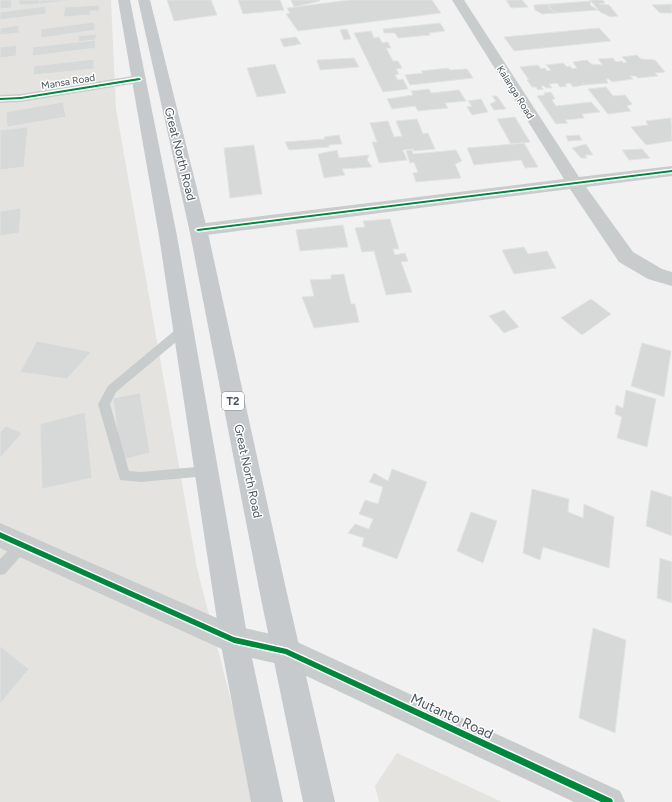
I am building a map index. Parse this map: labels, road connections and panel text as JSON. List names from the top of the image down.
{
  "streets": {
    "main road": ["Great North Road", "T2"],
    "street": ["Mansa Road", "Kalanga Road", "Mutanto Road"]
  },
  "crossings": [
    ["Mansa Road", "Great North Road"],
    ["Great North Road", "Mutanto Road"]
  ]
}
